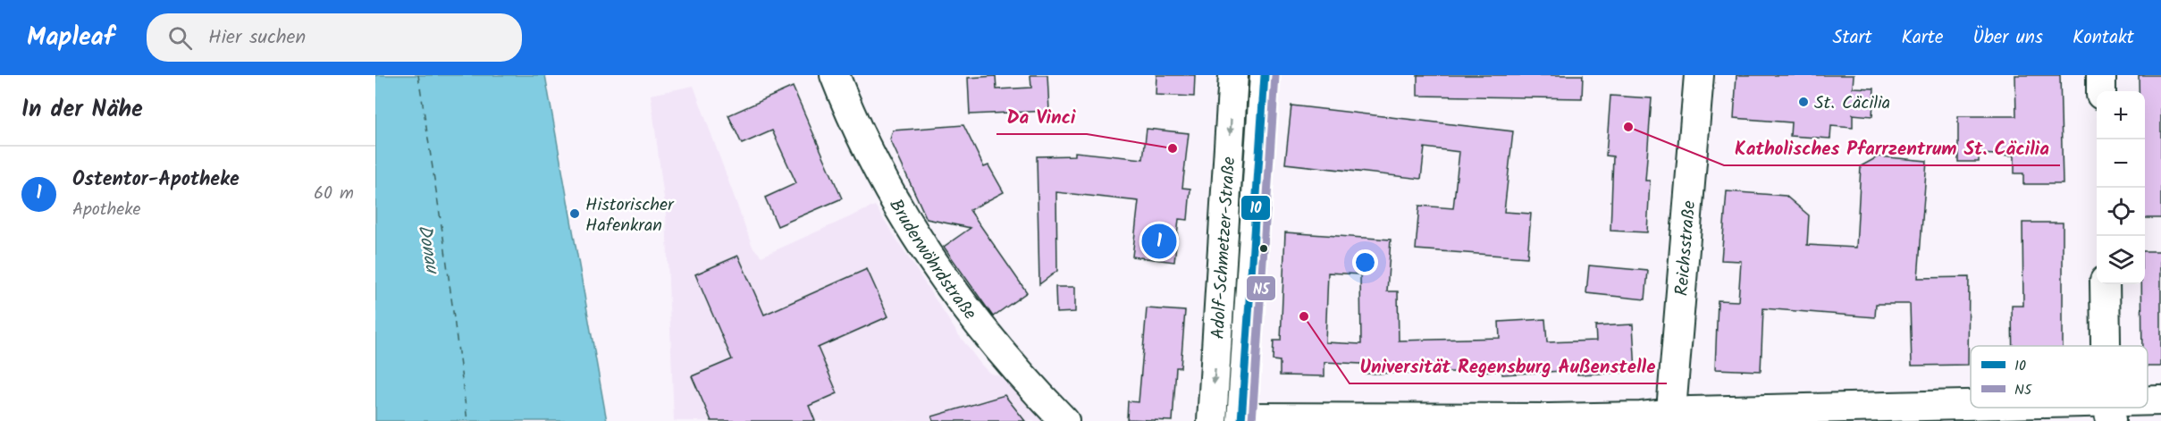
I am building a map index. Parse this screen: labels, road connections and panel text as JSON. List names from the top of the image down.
{
  "streets": {
    "street": ["Reichsstraße", "Adolf-Schmetzer-Straße", "Bruderwöhrdstraße"]
  },
  "water": ["Donau"],
  "places": [
    "St. Cäcilia",
    "Katholisches Pfarrzentrum St. Cäcilia",
    "Da Vinci",
    "Historischer Hafenkran",
    "Universität Regensburg Außenstelle"
  ],
  "lines": ["transit line 10", "transit line N5"],
  "legend": ["10", "N5"],
  "page": {
    "header": "Mapleaf",
    "search": "Hier suchen",
    "nav": [
      "Start",
      "Karte",
      "Über uns",
      "Kontakt"
    ],
    "heading": "In der Nähe",
    "map_buttons": ["+", "−"],
    "list": [
      {
        "mark": "1",
        "name": "Ostentor-Apotheke",
        "note": "Apotheke",
        "value": "60 m"
      }
    ],
    "pins": "1"
  }
}
